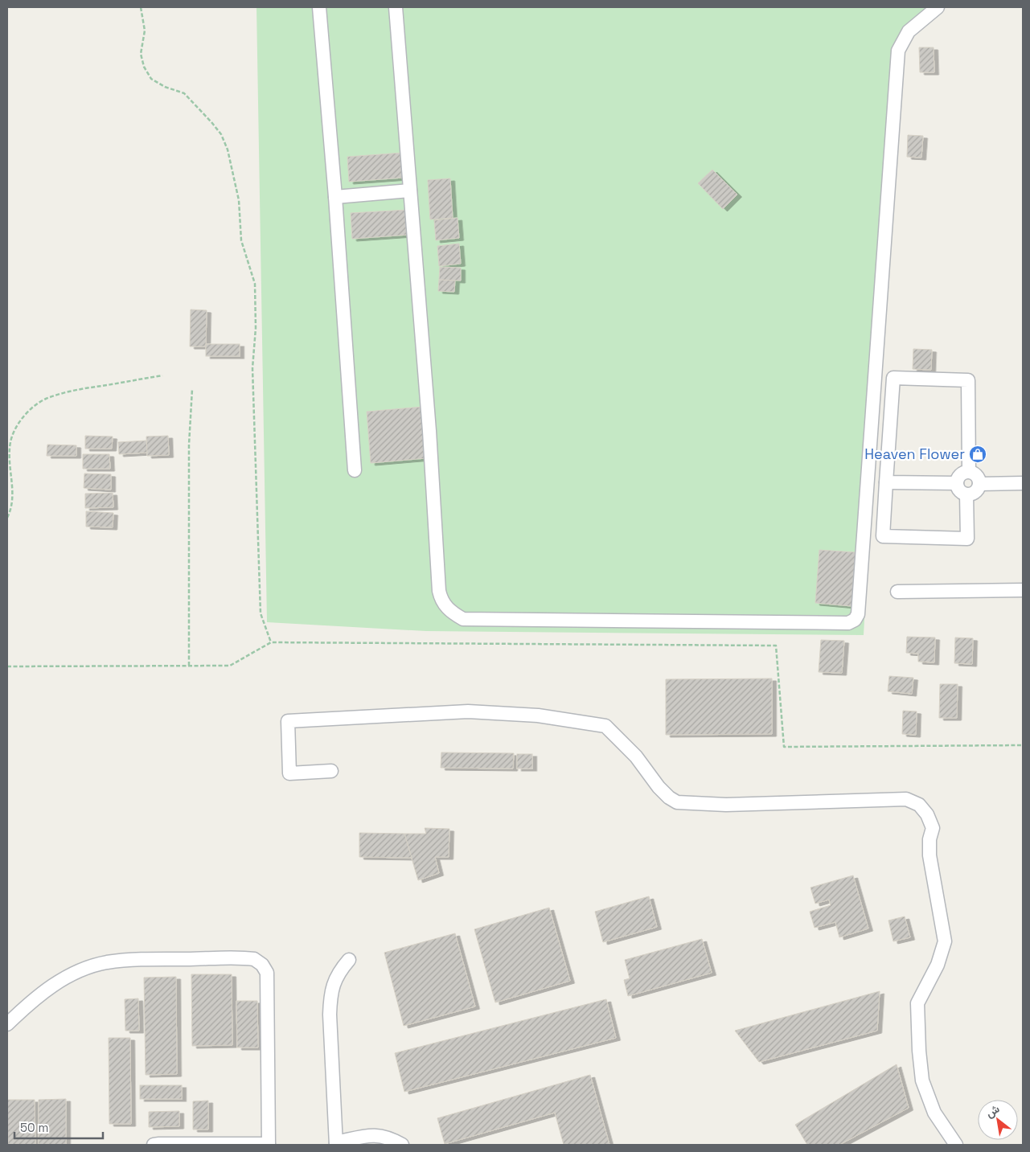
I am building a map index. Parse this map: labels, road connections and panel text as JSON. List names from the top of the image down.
{
  "places": {
    "shop": ["Heaven Flower"]
  },
  "scale_bar": "50 m",
  "north": "top left"
}
